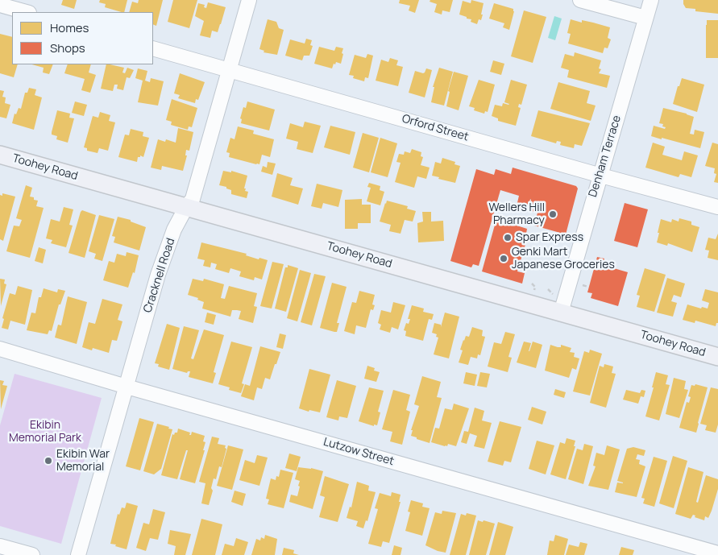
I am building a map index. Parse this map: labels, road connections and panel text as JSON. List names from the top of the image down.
{
  "streets": {
    "main road": ["Toohey Road"],
    "street": [
      "Orford Street",
      "Denham Terrace",
      "Cracknell Road",
      "Lutzow Street"
    ]
  },
  "crossings": [
    ["Orford Street", "Denham Terrace"],
    ["Orford Street", "Cracknell Road"],
    ["Denham Terrace", "Toohey Road"],
    ["Toohey Road", "Cracknell Road"],
    ["Cracknell Road", "Lutzow Street"]
  ],
  "parks": ["Ekibin Memorial Park"],
  "places": [
    "Wellers Hill Pharmacy",
    "Spar Express",
    "Genki Mart Japanese Groceries",
    "Ekibin War Memorial"
  ],
  "legend": ["Homes", "Shops"]
}
